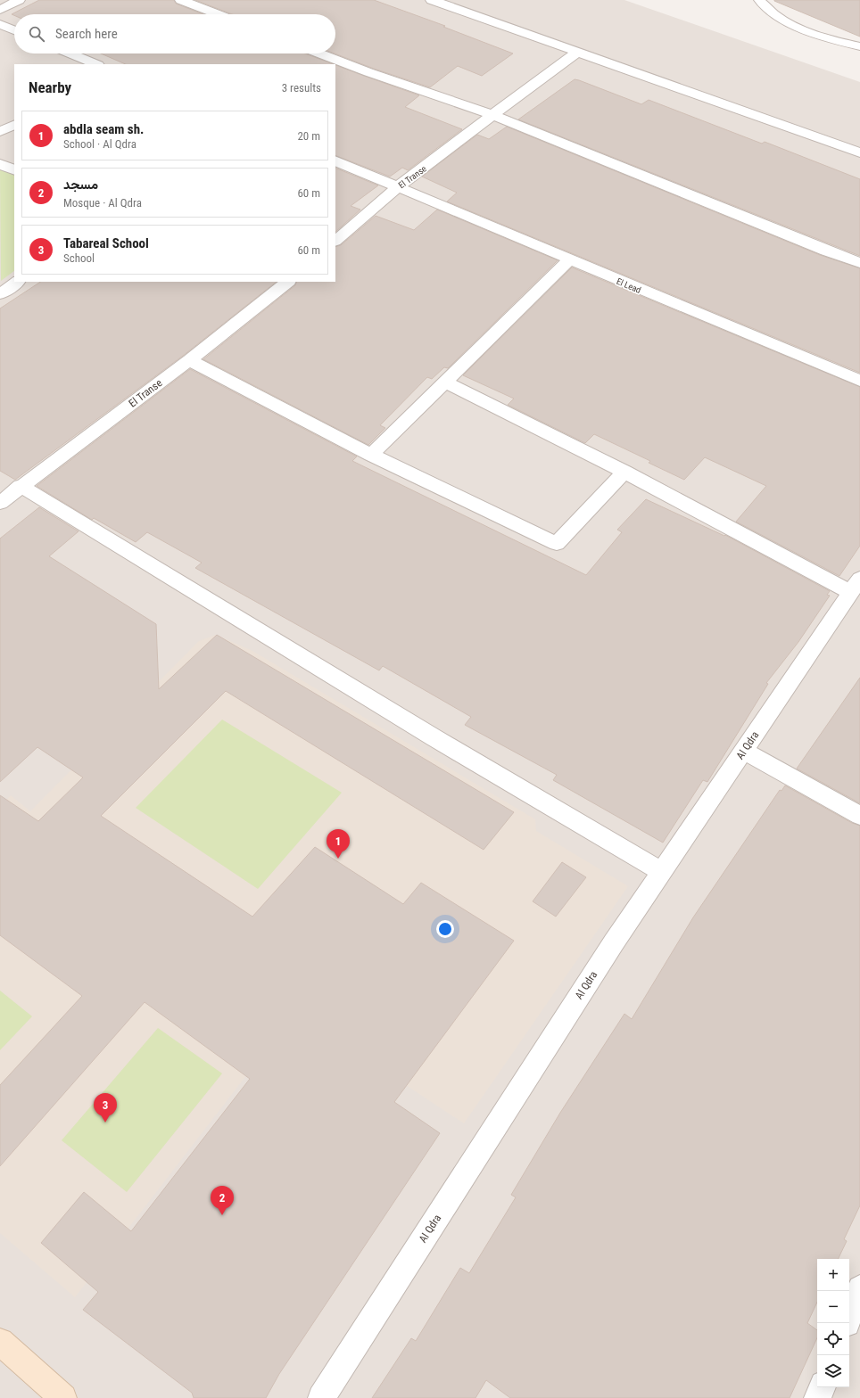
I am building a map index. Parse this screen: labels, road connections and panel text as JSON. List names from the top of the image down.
{
  "streets": {
    "street": ["El Transe", "El Lead", "Al Qdra"]
  },
  "crossings": [
    ["El Transe", "El Lead"]
  ],
  "page": {
    "search": "Search here",
    "heading": ["Nearby", "3 results"],
    "list": [
      {
        "mark": "1",
        "name": "abdla seam sh.",
        "note": "School · Al Qdra",
        "value": "20 m"
      },
      {
        "mark": "2",
        "name": "مسجد",
        "note": "Mosque · Al Qdra",
        "value": "60 m"
      },
      {
        "mark": "3",
        "name": "Tabareal School",
        "note": "School",
        "value": "60 m"
      }
    ],
    "pins": ["1", "3", "2"],
    "map_buttons": ["+", "−"]
  }
}
